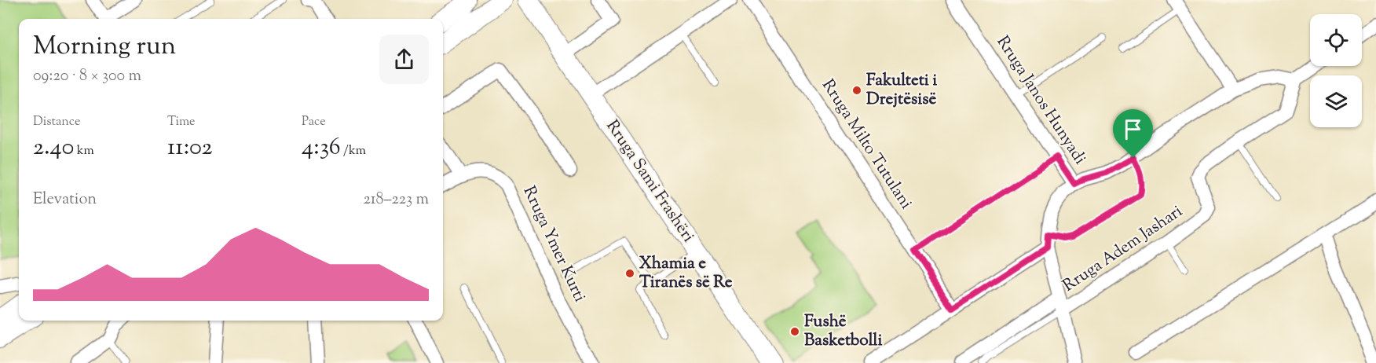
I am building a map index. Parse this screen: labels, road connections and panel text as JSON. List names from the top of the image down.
{
  "streets": {
    "main road": ["Rruga Sami Frashëri"],
    "street": [
      "Rruga Janos Hunyadi",
      "Rruga Milto Tutulani",
      "Rruga Ymer Kurti",
      "Rruga Adem Jashari"
    ]
  },
  "places": ["Fakulteti i Drejtësisë", "Xhamia e Tiranës së Re", "Fushë Basketbolli"],
  "page": {
    "heading": ["Morning run", "09:20 · 8 × 300 m"],
    "stats": [
      ["Distance", "2.40 km"],
      ["Time", "11:02"],
      ["Pace", "4:36 /km"]
    ],
    "chart": ["Elevation", "218–223 m"]
  }
}
